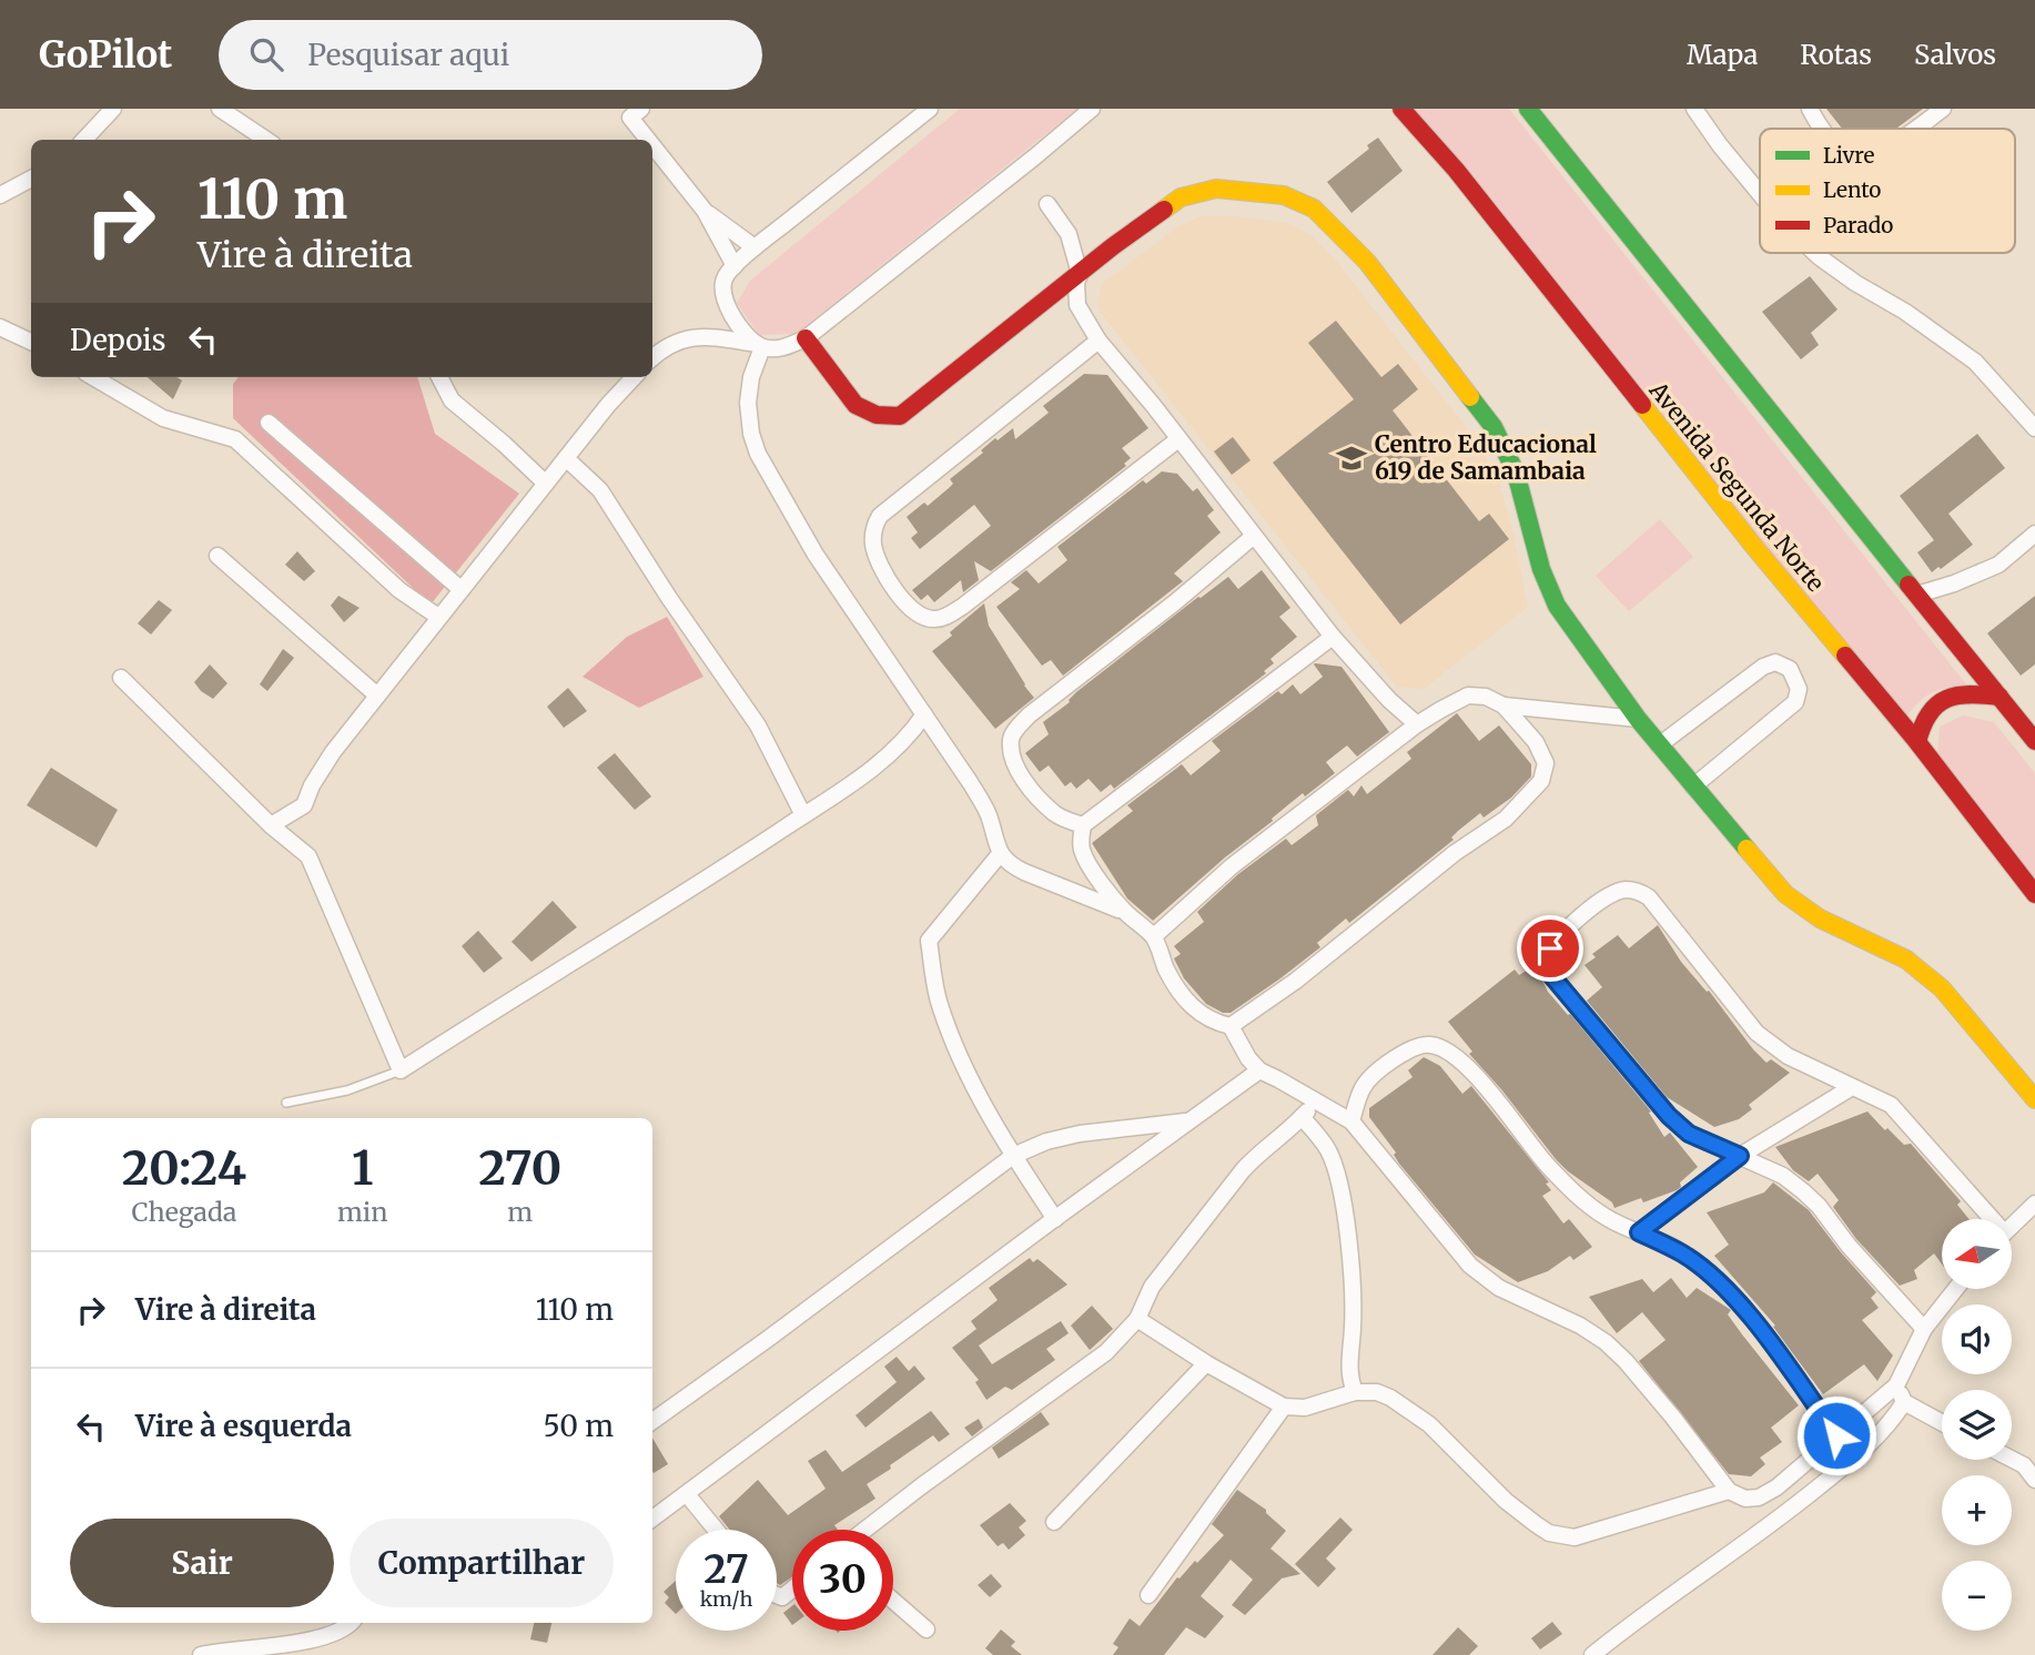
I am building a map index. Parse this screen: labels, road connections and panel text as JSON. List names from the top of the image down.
{
  "streets": {
    "street": ["Avenida Segunda Norte"]
  },
  "places": {
    "school or university": ["Centro Educacional 619 de Samambaia"]
  },
  "legend": ["Livre", "Lento", "Parado"],
  "north": "left",
  "page": {
    "header": "GoPilot",
    "search": "Pesquisar aqui",
    "nav": ["Mapa", "Rotas", "Salvos"],
    "turn": ["110 m", "Vire à direita"],
    "then": "Depois",
    "eta": [
      "20:24",
      "Chegada",
      "1",
      "min",
      "270",
      "m"
    ],
    "map_buttons": ["+", "−"],
    "list": [
      {
        "name": "Vire à direita",
        "value": "110 m"
      },
      {
        "name": "Vire à esquerda",
        "value": "50 m"
      }
    ],
    "buttons": ["Sair", "Compartilhar"],
    "speed": "27 km/h",
    "limit": "30"
  }
}
